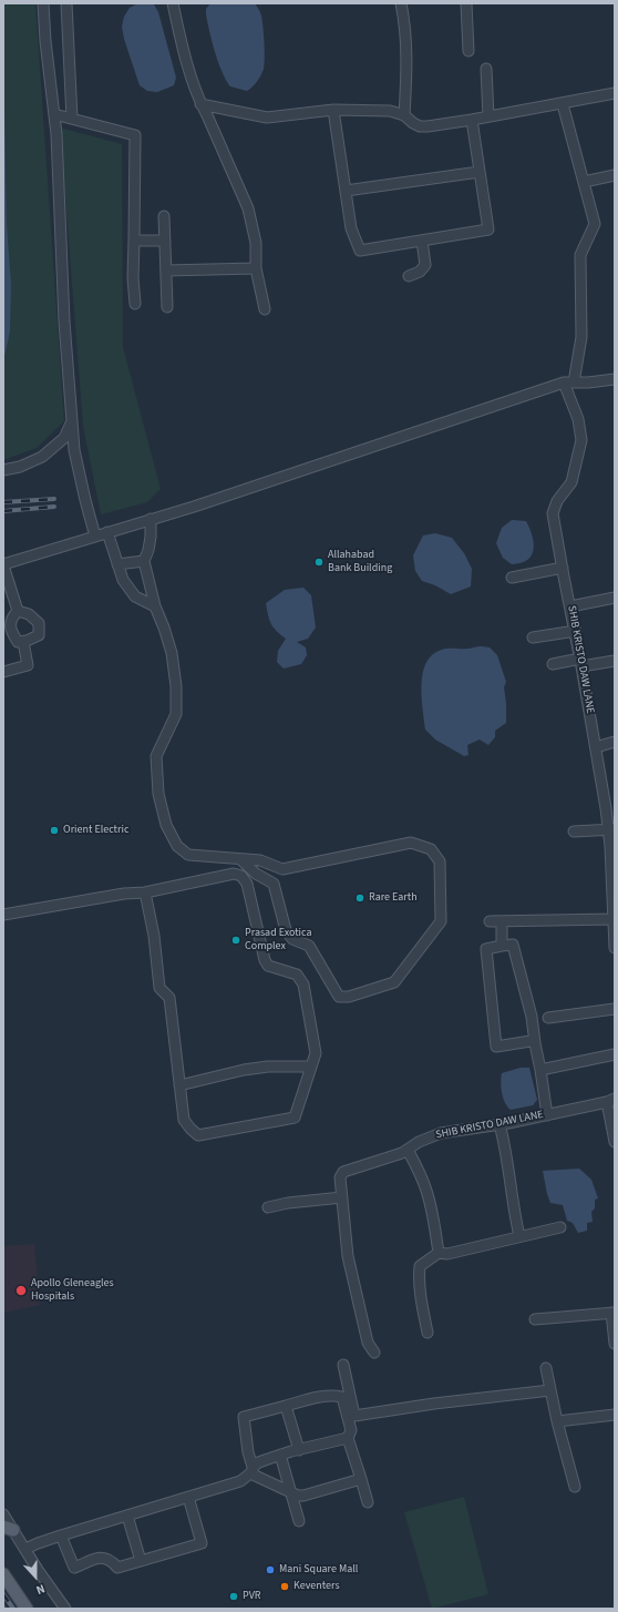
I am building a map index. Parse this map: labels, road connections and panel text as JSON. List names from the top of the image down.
{
  "streets": {
    "street": ["SHIB KRISTO DAW LANE"]
  },
  "places": [
    "Allahabad Bank Building",
    "Orient Electric",
    "Rare Earth",
    "Prasad Exotica Complex",
    "Apollo Gleneagles Hospitals",
    "Mani Square Mall",
    "Keventers",
    "PVR"
  ],
  "north": "bottom"
}
